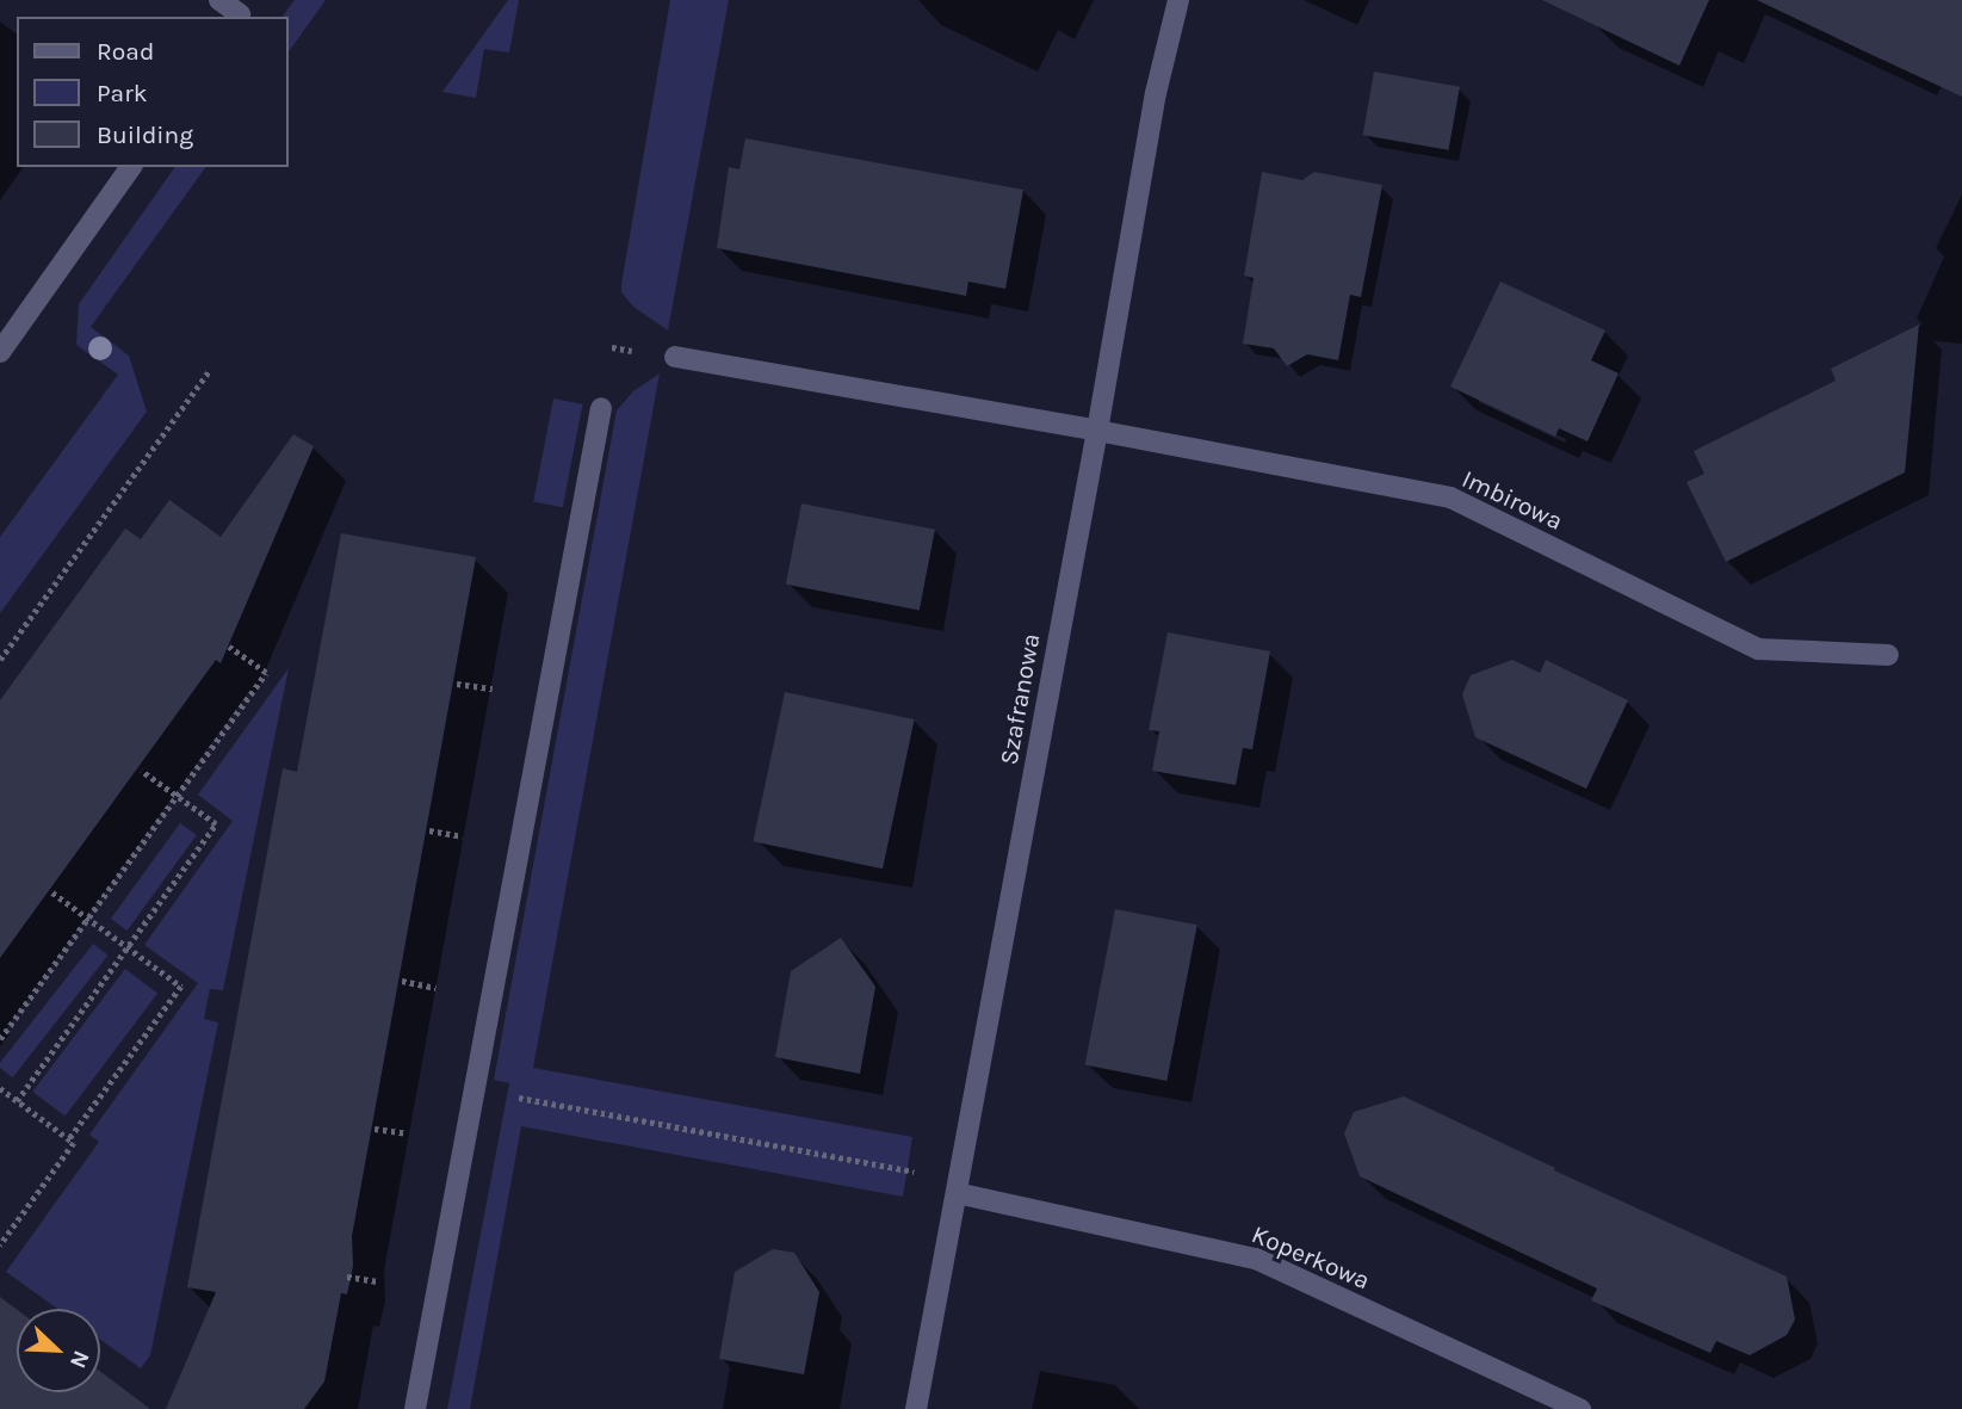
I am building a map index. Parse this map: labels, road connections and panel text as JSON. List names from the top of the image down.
{
  "streets": {
    "street": ["Imbirowa", "Szafranowa", "Koperkowa"]
  },
  "crossings": [
    ["Imbirowa", "Szafranowa"],
    ["Szafranowa", "Koperkowa"]
  ],
  "legend": ["Road", "Park", "Building"],
  "north": "bottom right"
}
